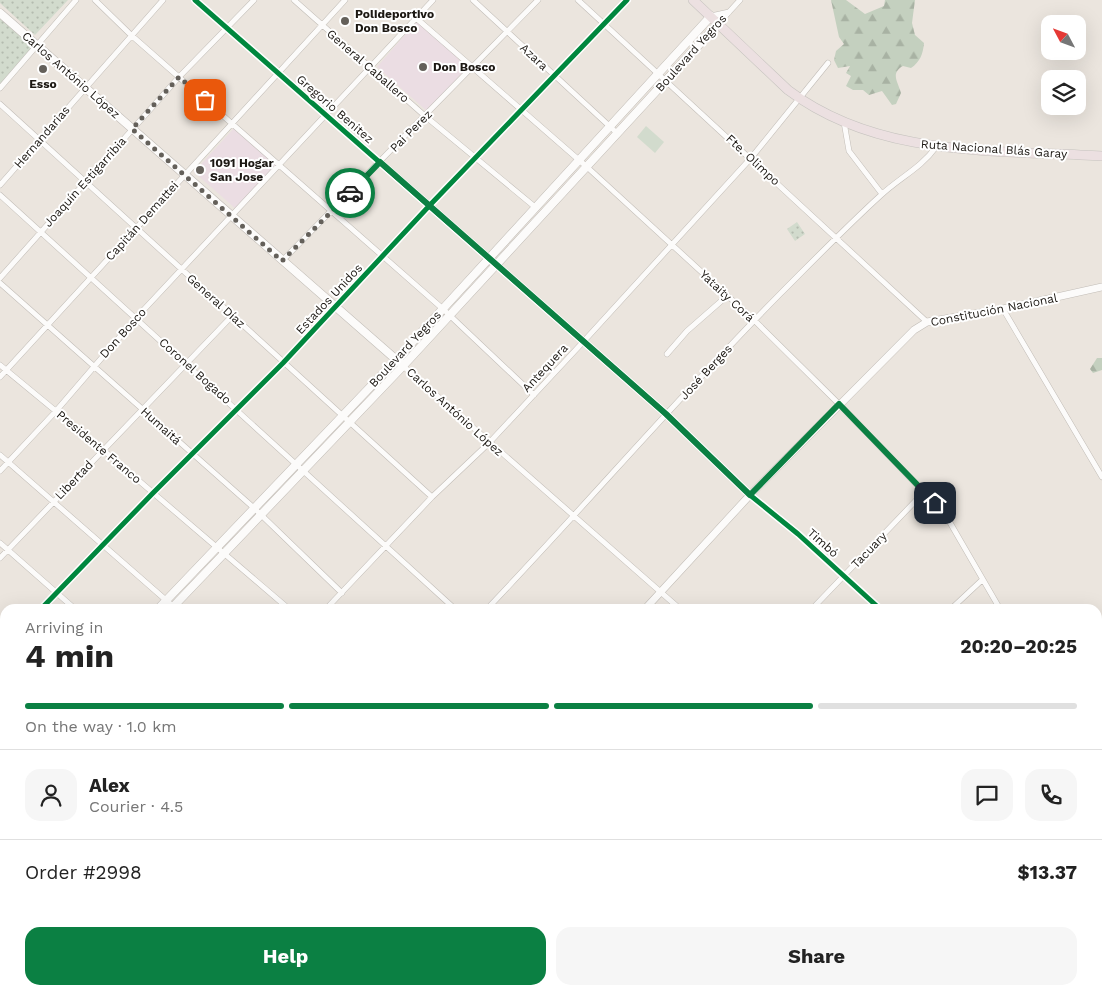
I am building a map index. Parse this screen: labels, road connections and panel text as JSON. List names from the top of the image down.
{
  "streets": {
    "highway": ["Ruta Nacional Blás Garay"],
    "main road": ["Boulevard Yegros", "Carlos António López"],
    "street": [
      "Azara",
      "General Caballero",
      "Gregorio Benitez",
      "Pai Perez",
      "Hernandarias",
      "Fte. Olimpo",
      "Joaquín Estigarribia",
      "Capitán Demattei",
      "Yataity Corá",
      "Estados Unidos",
      "General Díaz",
      "Constitución Nacional",
      "Don Bosco",
      "Antequera",
      "Coronel Bogado",
      "José Berges",
      "Humaitá",
      "Presidente Franco",
      "Libertad",
      "Timbó",
      "Tacuary"
    ]
  },
  "crossings": [
    ["Boulevard Yegros", "Azara"],
    ["Boulevard Yegros", "General Caballero"],
    ["Boulevard Yegros", "Carlos António López"],
    ["Boulevard Yegros", "Gregorio Benitez"],
    ["Boulevard Yegros", "Ruta Nacional Blás Garay"],
    ["Boulevard Yegros", "Fte. Olimpo"],
    ["Boulevard Yegros", "Yataity Corá"],
    ["Boulevard Yegros", "General Díaz"],
    ["Boulevard Yegros", "Coronel Bogado"],
    ["Boulevard Yegros", "Humaitá"],
    ["Boulevard Yegros", "Presidente Franco"],
    ["Azara", "Pai Perez"],
    ["Azara", "Estados Unidos"],
    ["General Caballero", "Pai Perez"],
    ["General Caballero", "Capitán Demattei"],
    ["General Caballero", "Estados Unidos"],
    ["General Caballero", "Don Bosco"],
    ["Carlos António López", "Pai Perez"],
    ["Carlos António López", "Hernandarias"],
    ["Carlos António López", "Joaquín Estigarribia"],
    ["Carlos António López", "Capitán Demattei"],
    ["Carlos António López", "Estados Unidos"],
    ["Carlos António López", "Constitución Nacional"],
    ["Carlos António López", "Don Bosco"],
    ["Carlos António López", "Antequera"],
    ["Carlos António López", "José Berges"],
    ["Gregorio Benitez", "Pai Perez"],
    ["Gregorio Benitez", "Joaquín Estigarribia"],
    ["Gregorio Benitez", "Capitán Demattei"],
    ["Gregorio Benitez", "Estados Unidos"],
    ["Gregorio Benitez", "Constitución Nacional"],
    ["Gregorio Benitez", "Don Bosco"],
    ["Gregorio Benitez", "Antequera"],
    ["Gregorio Benitez", "José Berges"],
    ["Gregorio Benitez", "Timbó"],
    ["Pai Perez", "Yataity Corá"],
    ["Hernandarias", "General Díaz"],
    ["Ruta Nacional Blás Garay", "Antequera"],
    ["Ruta Nacional Blás Garay", "José Berges"],
    ["Fte. Olimpo", "Estados Unidos"],
    ["Fte. Olimpo", "Constitución Nacional"],
    ["Fte. Olimpo", "Antequera"],
    ["Fte. Olimpo", "José Berges"],
    ["Joaquín Estigarribia", "General Díaz"],
    ["Joaquín Estigarribia", "Coronel Bogado"],
    ["Capitán Demattei", "General Díaz"],
    ["Capitán Demattei", "Coronel Bogado"],
    ["Capitán Demattei", "Humaitá"],
    ["Capitán Demattei", "Presidente Franco"],
    ["Yataity Corá", "Estados Unidos"],
    ["Yataity Corá", "Constitución Nacional"],
    ["Yataity Corá", "Don Bosco"],
    ["Yataity Corá", "Antequera"],
    ["Yataity Corá", "José Berges"],
    ["Yataity Corá", "Tacuary"],
    ["Estados Unidos", "General Díaz"],
    ["Estados Unidos", "Coronel Bogado"],
    ["Estados Unidos", "Humaitá"],
    ["Estados Unidos", "Presidente Franco"],
    ["General Díaz", "Don Bosco"],
    ["General Díaz", "Antequera"],
    ["General Díaz", "Libertad"],
    ["Constitución Nacional", "Timbó"],
    ["Don Bosco", "Coronel Bogado"],
    ["Don Bosco", "Humaitá"],
    ["Don Bosco", "Presidente Franco"],
    ["Antequera", "Coronel Bogado"],
    ["Antequera", "Humaitá"],
    ["Coronel Bogado", "Libertad"],
    ["Humaitá", "Libertad"],
    ["Presidente Franco", "Libertad"],
    ["Timbó", "Tacuary"]
  ],
  "places": [
    "Polideportivo Don Bosco",
    "Don Bosco",
    "Esso",
    "1091 Hogar San Jose"
  ],
  "north": "top left",
  "page": {
    "heading": ["4 min", "Arriving in", "20:20–20:25"],
    "panel": [
      "Alex",
      "Courier · 4.5",
      "Order #2998",
      "$13.37"
    ],
    "bar": "On the way · 1.0 km",
    "buttons": ["Help", "Share"]
  }
}
